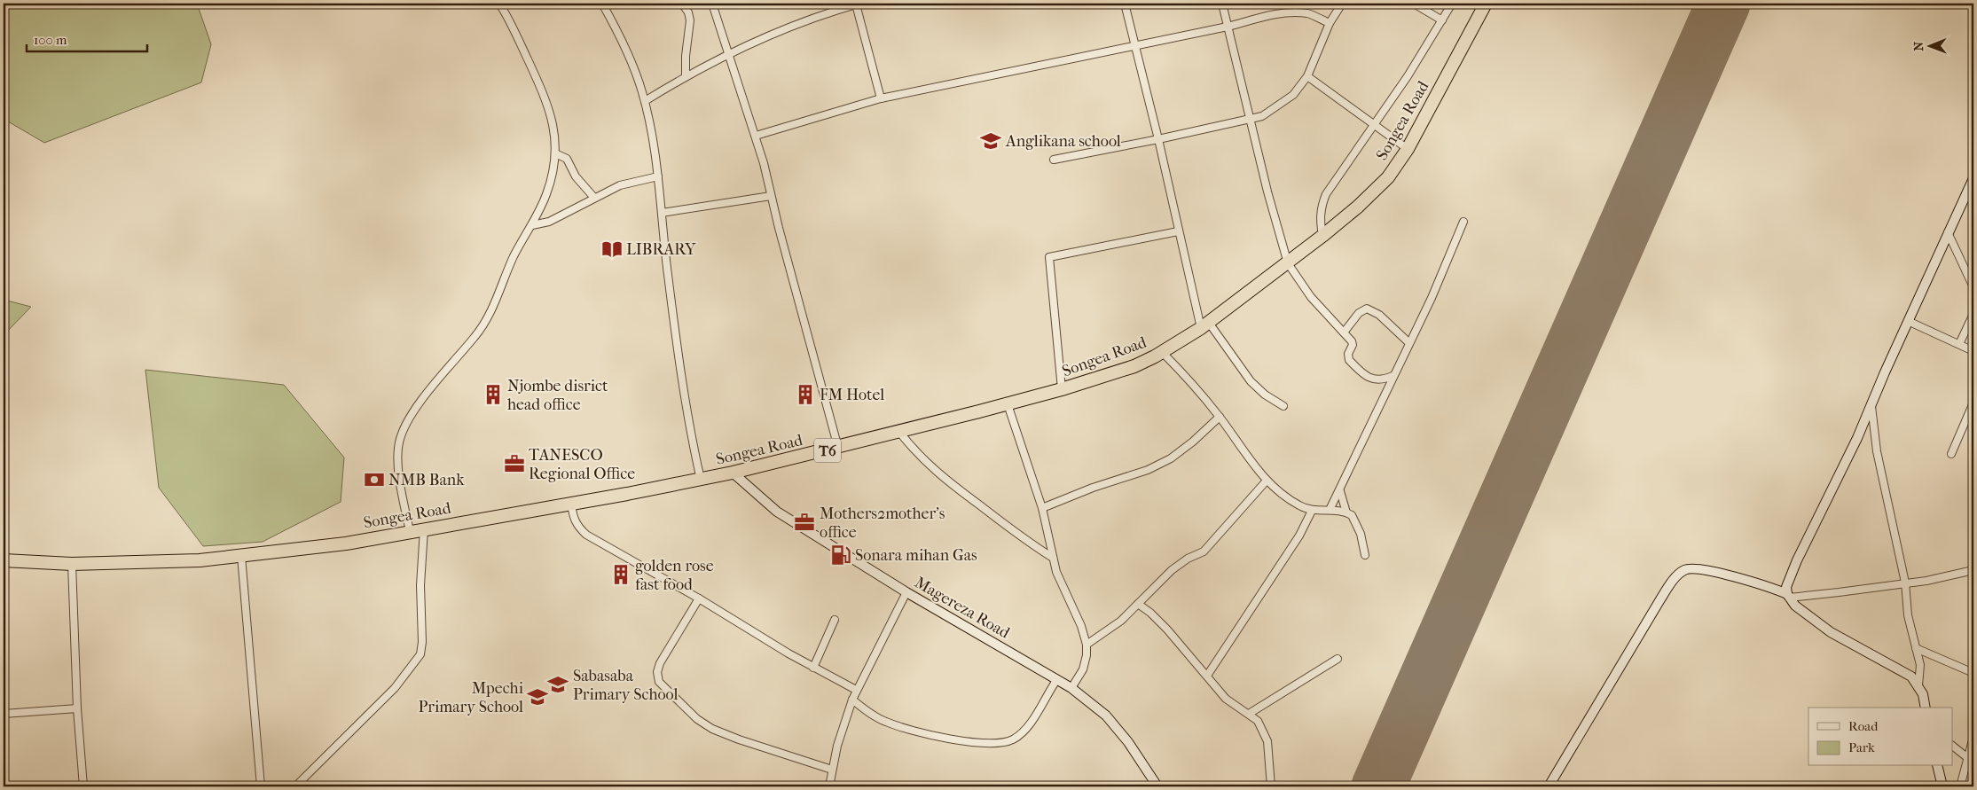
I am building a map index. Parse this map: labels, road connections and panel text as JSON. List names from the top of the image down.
{
  "streets": {
    "highway": ["Songea Road", "T6"],
    "street": ["Magereza Road"]
  },
  "crossings": [
    ["Songea Road", "Magereza Road"]
  ],
  "places": {
    "school or university": ["Anglikana school", "Sabasaba Primary School", "Mpechi Primary School"],
    "library": ["LIBRARY"],
    "building": ["Njombe disrict head office", "FM Hotel", "golden rose fast food"],
    "office": ["TANESCO Regional Office", "Mothers2mother's office"],
    "bank": ["NMB Bank"],
    "fuel station": ["Sonara mihan Gas"]
  },
  "legend": ["Road", "Park"],
  "scale_bar": "100 m",
  "north": "left"
}
